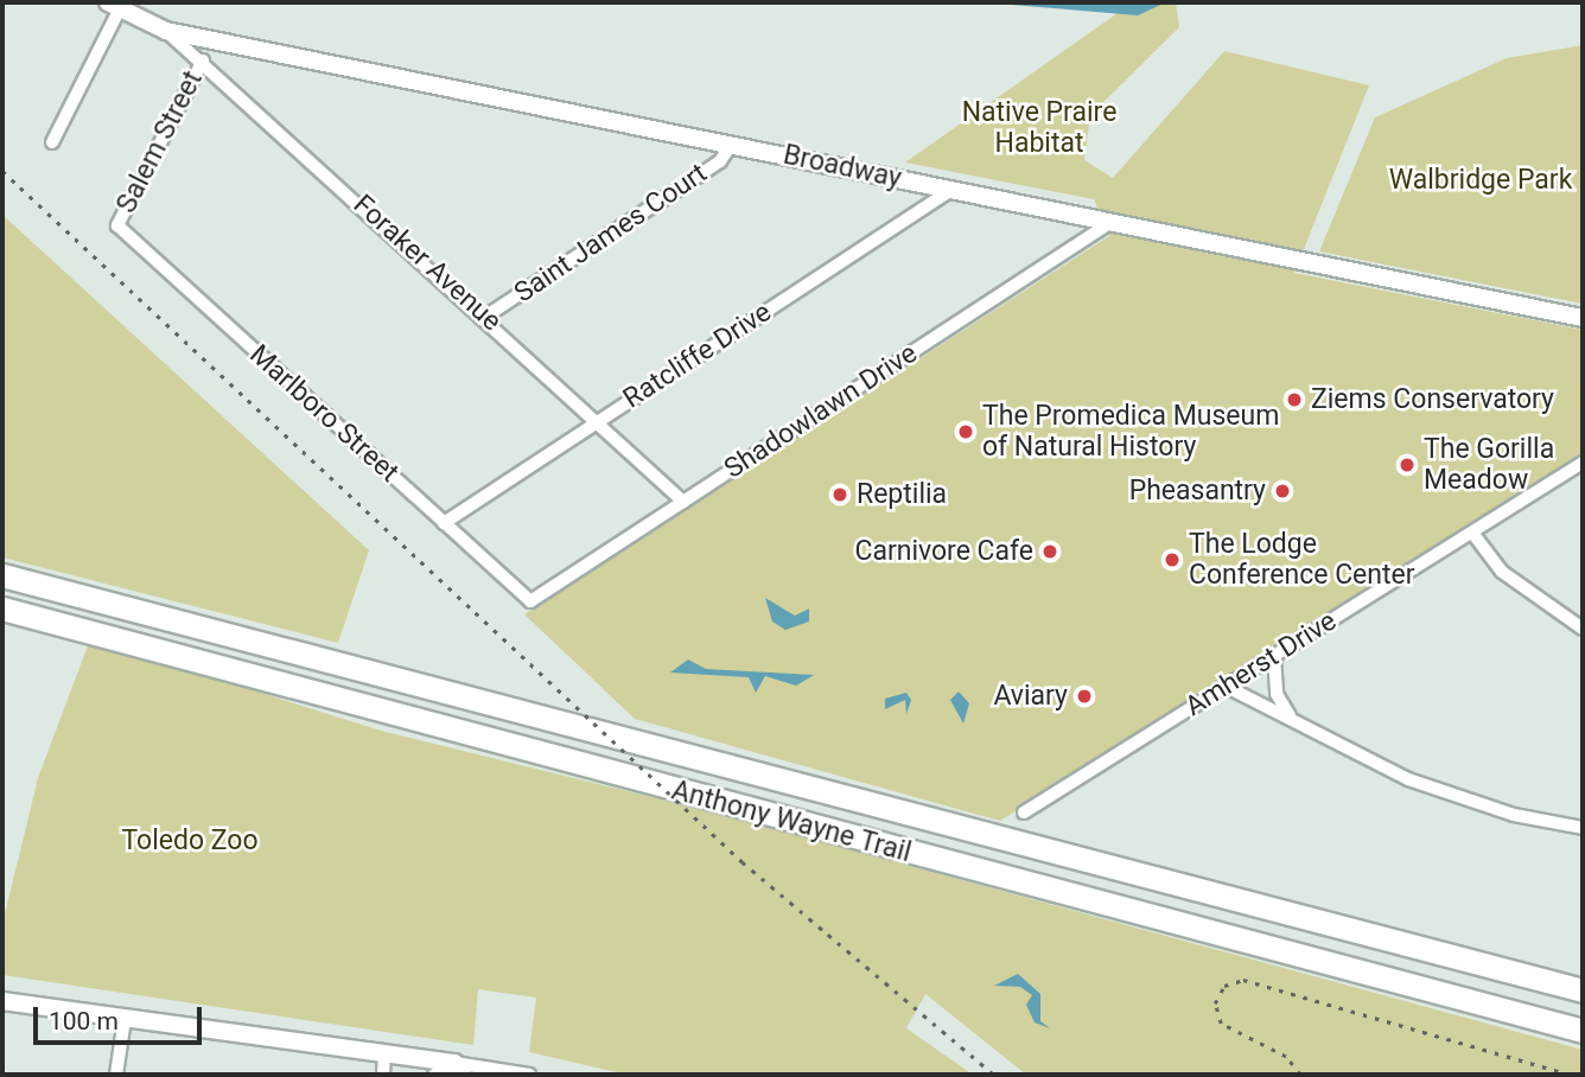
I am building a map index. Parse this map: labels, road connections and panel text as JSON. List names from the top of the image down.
{
  "streets": {
    "highway": ["Anthony Wayne Trail"],
    "street": [
      "Salem Street",
      "Broadway",
      "Saint James Court",
      "Foraker Avenue",
      "Ratcliffe Drive",
      "Shadowlawn Drive",
      "Marlboro Street",
      "Amherst Drive"
    ]
  },
  "crossings": [
    ["Salem Street", "Foraker Avenue"],
    ["Salem Street", "Marlboro Street"],
    ["Broadway", "Saint James Court"],
    ["Broadway", "Foraker Avenue"],
    ["Broadway", "Ratcliffe Drive"],
    ["Broadway", "Shadowlawn Drive"],
    ["Saint James Court", "Foraker Avenue"],
    ["Foraker Avenue", "Ratcliffe Drive"],
    ["Foraker Avenue", "Shadowlawn Drive"],
    ["Ratcliffe Drive", "Marlboro Street"],
    ["Shadowlawn Drive", "Marlboro Street"]
  ],
  "parks": ["Native Praire Habitat", "Walbridge Park", "Toledo Zoo"],
  "places": [
    "Ziems Conservatory",
    "The Promedica Museum of Natural History",
    "The Gorilla Meadow",
    "Pheasantry",
    "Reptilia",
    "Carnivore Cafe",
    "The Lodge Conference Center",
    "Aviary"
  ],
  "scale_bar": "100 m"
}
